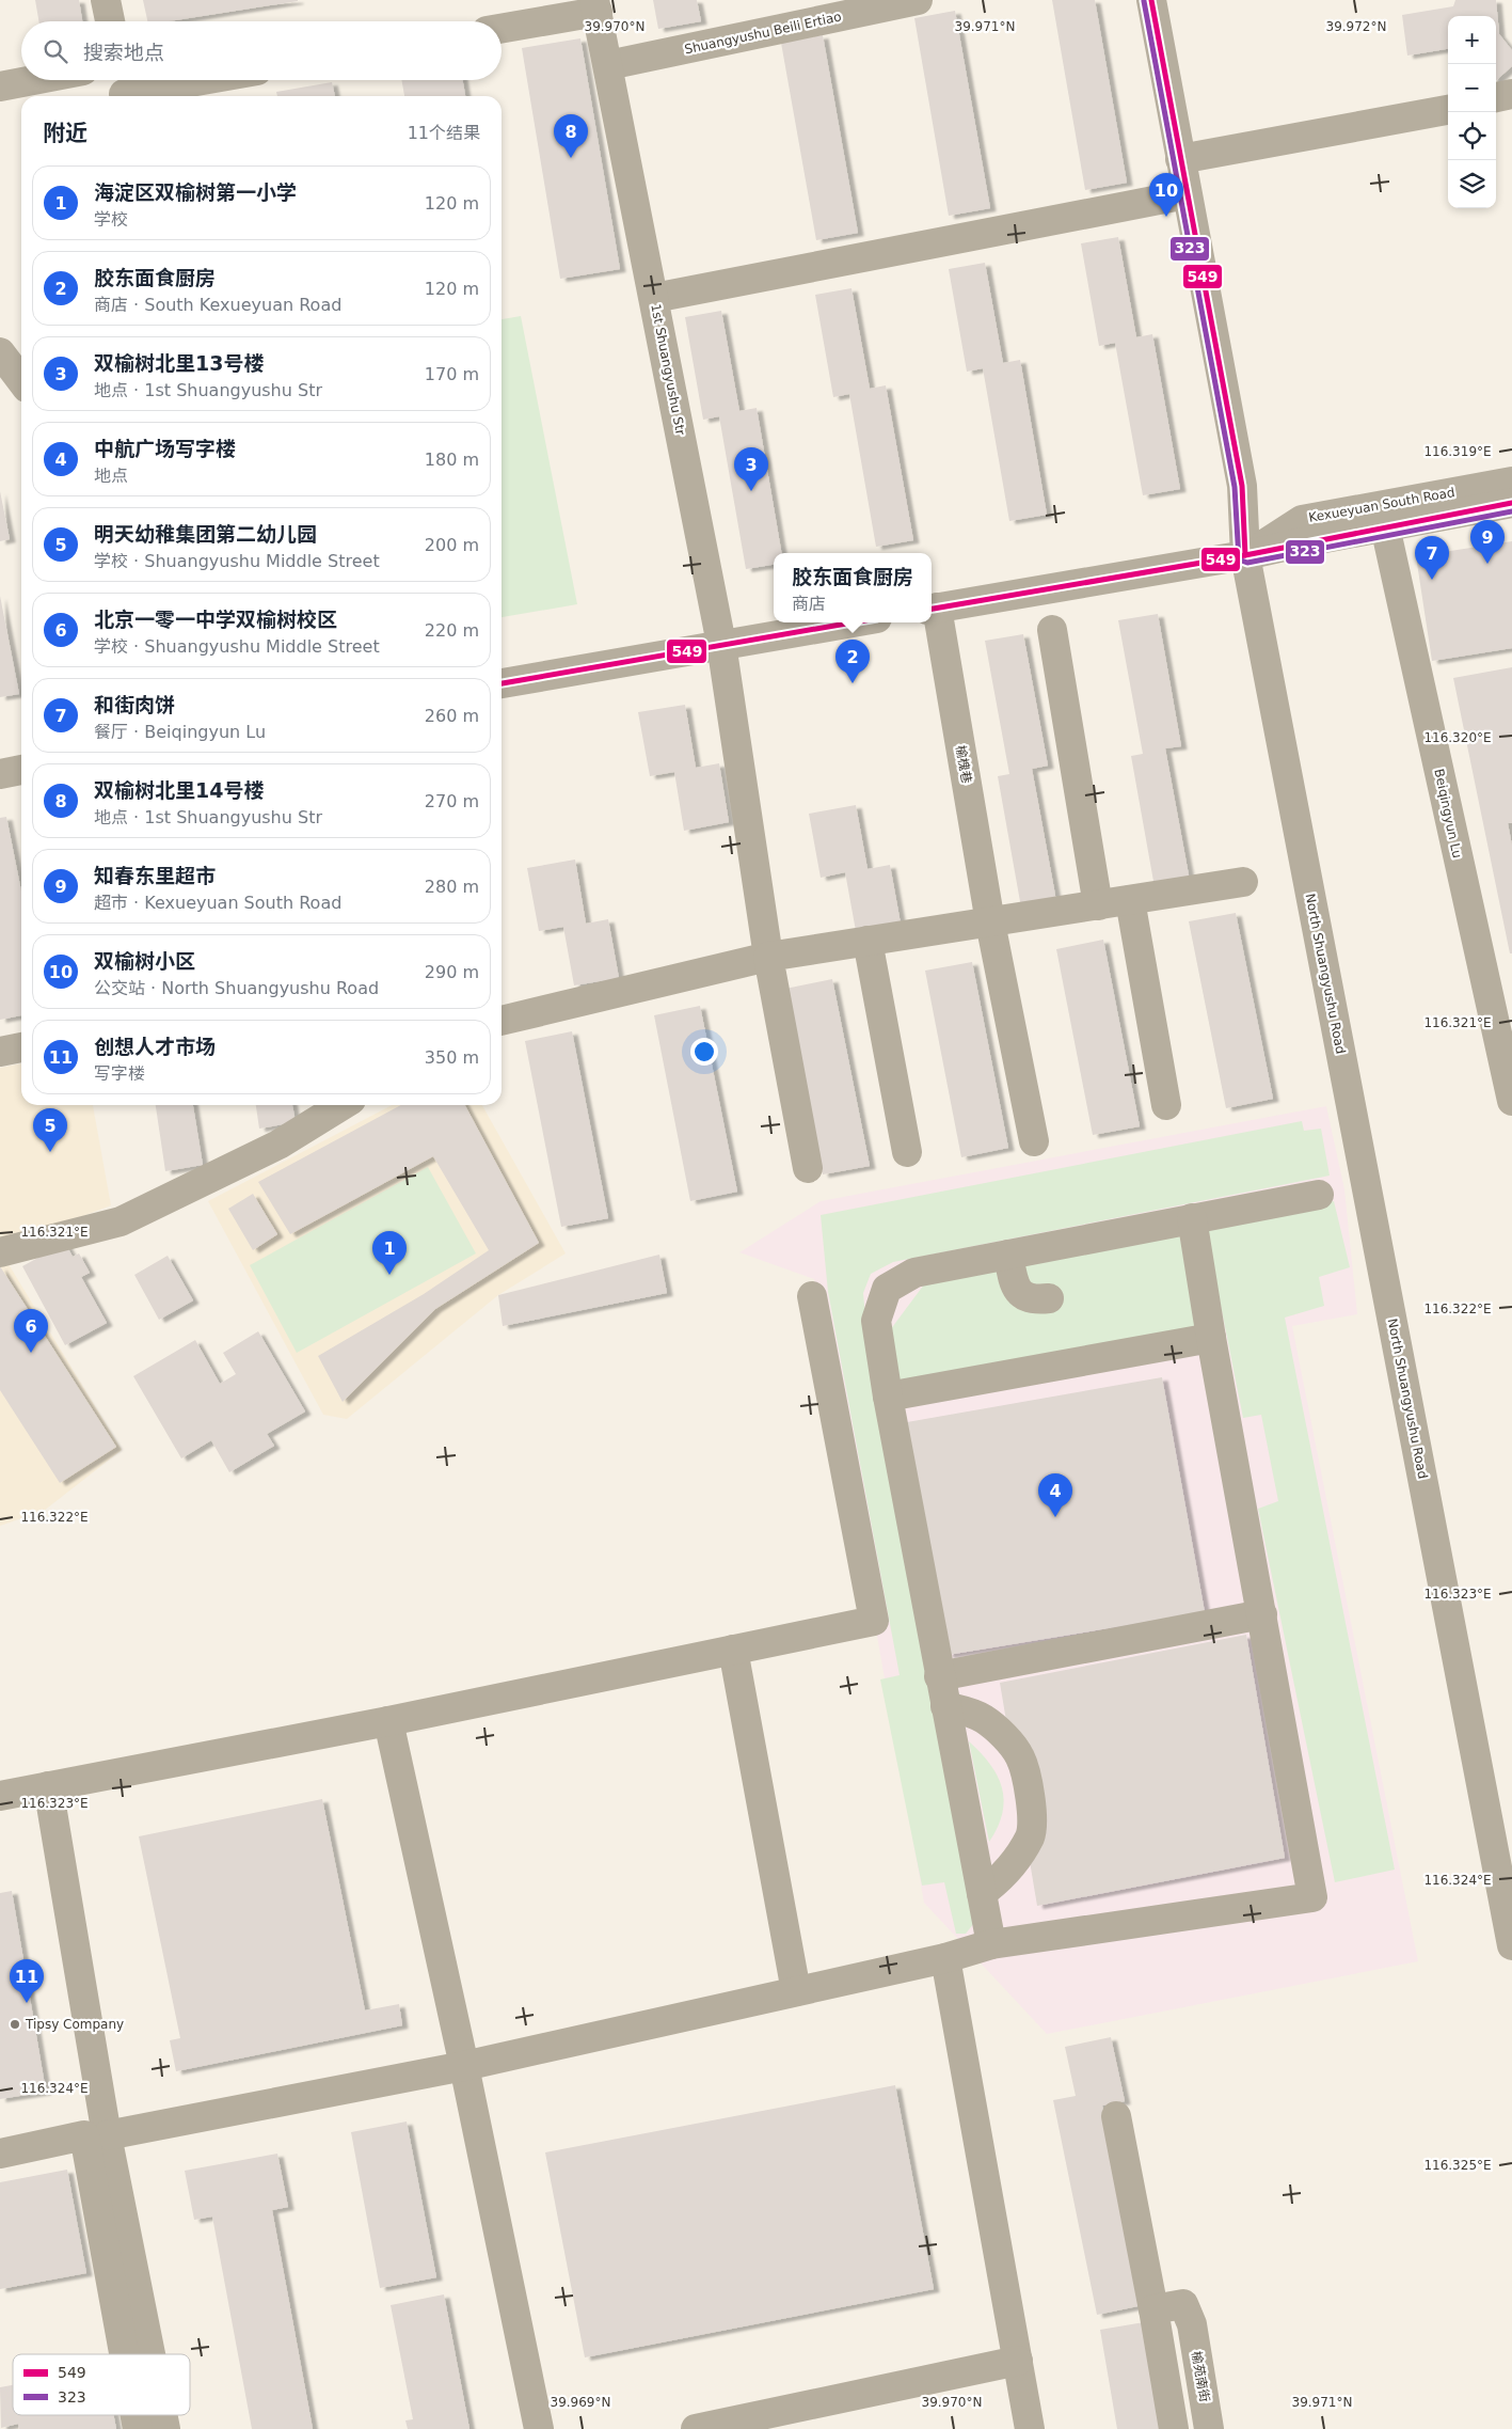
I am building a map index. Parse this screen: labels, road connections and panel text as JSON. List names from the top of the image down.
{
  "streets": {
    "street": [
      "Shuangyushu Beili Ertiao",
      "1st Shuangyushu Str",
      "Kexueyuan South Road",
      "榆槐巷",
      "Beiqingyun Lu",
      "North Shuangyushu Road",
      "榆苑南街"
    ]
  },
  "crossings": [
    ["Shuangyushu Beili Ertiao", "1st Shuangyushu Str"],
    ["Kexueyuan South Road", "Beiqingyun Lu"],
    ["Kexueyuan South Road", "North Shuangyushu Road"]
  ],
  "places": ["Tipsy Company"],
  "lines": ["transit line 549", "transit line 323"],
  "legend": ["549", "323"],
  "page": {
    "map_buttons": ["+", "−"],
    "search": "搜索地点",
    "heading": ["附近", "11个结果"],
    "pins": [
      "8",
      "10",
      "3",
      "9",
      "7",
      "2",
      "5",
      "1",
      "6",
      "4",
      "11"
    ],
    "list": [
      {
        "mark": "1",
        "name": "海淀区双榆树第一小学",
        "note": "学校",
        "value": "120 m"
      },
      {
        "mark": "2",
        "name": "胶东面食厨房",
        "note": "商店 · South Kexueyuan Road",
        "value": "120 m"
      },
      {
        "mark": "3",
        "name": "双榆树北里13号楼",
        "note": "地点 · 1st Shuangyushu Str",
        "value": "170 m"
      },
      {
        "mark": "4",
        "name": "中航广场写字楼",
        "note": "地点",
        "value": "180 m"
      },
      {
        "mark": "5",
        "name": "明天幼稚集团第二幼儿园",
        "note": "学校 · Shuangyushu Middle Street",
        "value": "200 m"
      },
      {
        "mark": "6",
        "name": "北京一零一中学双榆树校区",
        "note": "学校 · Shuangyushu Middle Street",
        "value": "220 m"
      },
      {
        "mark": "7",
        "name": "和街肉饼",
        "note": "餐厅 · Beiqingyun Lu",
        "value": "260 m"
      },
      {
        "mark": "8",
        "name": "双榆树北里14号楼",
        "note": "地点 · 1st Shuangyushu Str",
        "value": "270 m"
      },
      {
        "mark": "9",
        "name": "知春东里超市",
        "note": "超市 · Kexueyuan South Road",
        "value": "280 m"
      },
      {
        "mark": "10",
        "name": "双榆树小区",
        "note": "公交站 · North Shuangyushu Road",
        "value": "290 m"
      },
      {
        "mark": "11",
        "name": "创想人才市场",
        "note": "写字楼",
        "value": "350 m"
      }
    ],
    "popup": ["胶东面食厨房", "商店"]
  },
  "coordinates": [
    "39.970°N",
    "39.971°N",
    "39.972°N",
    "116.319°E",
    "116.320°E",
    "116.321°E",
    "116.322°E",
    "116.323°E",
    "116.324°E",
    "116.325°E",
    "39.969°N"
  ]
}
